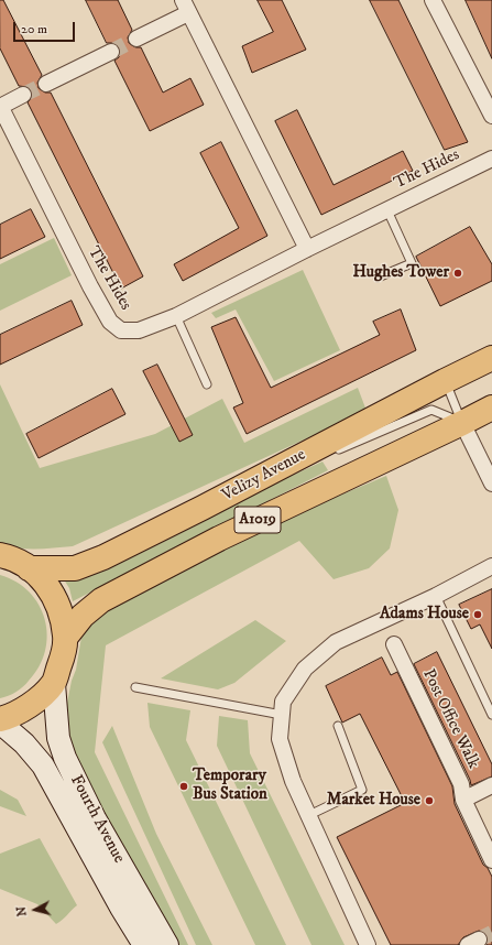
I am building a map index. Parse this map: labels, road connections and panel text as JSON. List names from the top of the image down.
{
  "streets": {
    "main road": ["Velizy Avenue", "A1019"],
    "street": ["The Hides", "Post Office Walk", "Fourth Avenue"]
  },
  "places": [
    "Hughes Tower",
    "Adams House",
    "Temporary Bus Station",
    "Market House"
  ],
  "scale_bar": "20 m",
  "north": "left"
}
